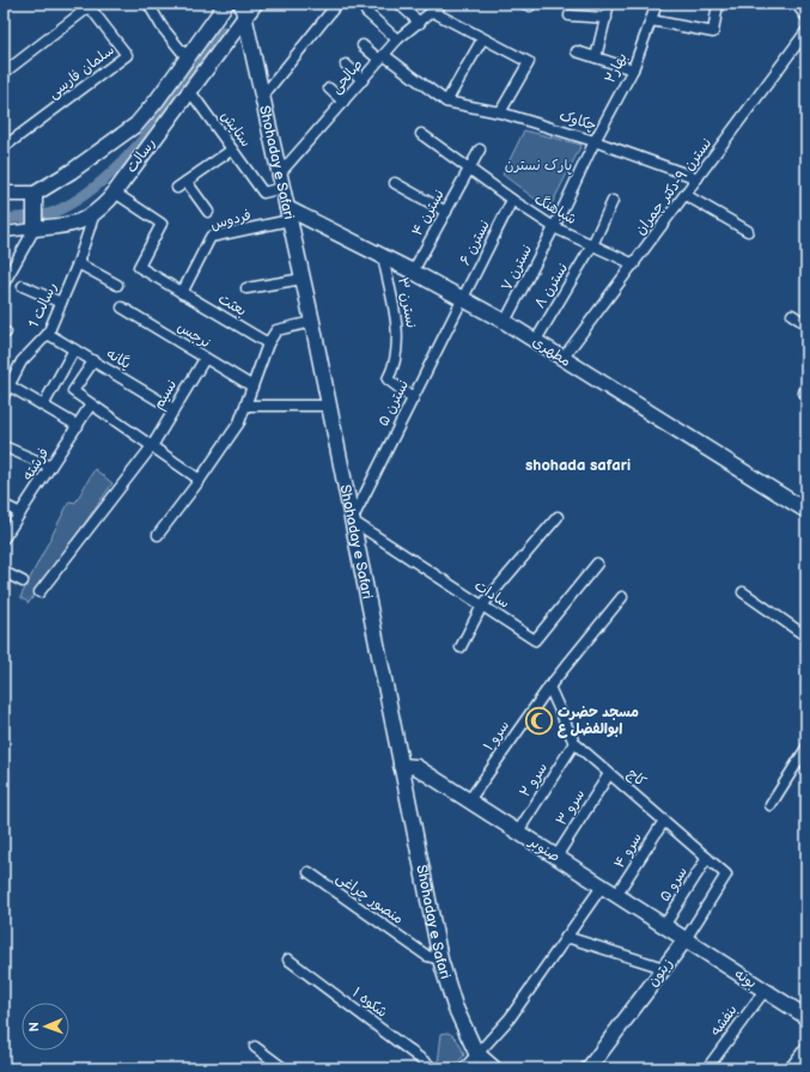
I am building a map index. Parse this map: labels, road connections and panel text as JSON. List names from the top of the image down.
{
  "streets": {
    "street": [
      "بهار۲",
      "سلمان فارسی",
      "صالحی",
      "چکاوک",
      "ستایش",
      "رسالت",
      "Shohaday e Safari",
      "نسترن ۹-دکتر چمران",
      "شباهنگ",
      "نسترن ۴",
      "فردوس",
      "نسترن ۶",
      "نسترن ۷",
      "نسترن ۸",
      "نسترن ۳",
      "رسالت 1",
      "بعثت",
      "نرجس",
      "مطهری",
      "یگانه",
      "نسیم",
      "نسترن ۵",
      "فرشته",
      "سادات",
      "سرو ۱",
      "کاج",
      "سرو ۲",
      "سرو ۳",
      "صنوبر",
      "سرو ۴",
      "سرو ۵",
      "منصور چراغی",
      "زیتون",
      "بونه",
      "شکوه ۱",
      "بنفشه"
    ]
  },
  "crossings": [
    ["بهار۲", "چکاوک"],
    ["بهار۲", "شباهنگ"],
    ["بهار۲", "نسترن ۷"],
    ["صالحی", "ستایش"],
    ["صالحی", "Shohaday e Safari"],
    ["چکاوک", "نسترن ۹-دکتر چمران"],
    ["ستایش", "رسالت"],
    ["ستایش", "Shohaday e Safari"],
    ["رسالت", "Shohaday e Safari"],
    ["رسالت", "رسالت 1"],
    ["رسالت", "بعثت"],
    ["Shohaday e Safari", "فردوس"],
    ["Shohaday e Safari", "مطهری"],
    ["Shohaday e Safari", "نسترن ۵"],
    ["Shohaday e Safari", "سادات"],
    ["Shohaday e Safari", "صنوبر"],
    ["Shohaday e Safari", "منصور چراغی"],
    ["نسترن ۹-دکتر چمران", "شباهنگ"],
    ["نسترن ۹-دکتر چمران", "مطهری"],
    ["شباهنگ", "نسترن ۴"],
    ["شباهنگ", "نسترن ۶"],
    ["شباهنگ", "نسترن ۷"],
    ["شباهنگ", "نسترن ۸"],
    ["نسترن ۴", "مطهری"],
    ["فردوس", "بعثت"],
    ["فردوس", "مطهری"],
    ["نسترن ۶", "مطهری"],
    ["نسترن ۶", "نسترن ۵"],
    ["نسترن ۷", "مطهری"],
    ["نسترن ۸", "مطهری"],
    ["نسترن ۳", "مطهری"],
    ["نسترن ۳", "نسترن ۵"],
    ["رسالت 1", "یگانه"],
    ["نرجس", "نسیم"],
    ["مطهری", "نسترن ۵"],
    ["یگانه", "نسیم"],
    ["نسترن ۵", "سادات"],
    ["سرو ۱", "کاج"],
    ["سرو ۱", "صنوبر"],
    ["کاج", "سرو ۲"],
    ["کاج", "سرو ۳"],
    ["کاج", "سرو ۴"],
    ["کاج", "سرو ۵"],
    ["کاج", "زیتون"],
    ["سرو ۲", "صنوبر"],
    ["سرو ۳", "صنوبر"],
    ["صنوبر", "سرو ۴"],
    ["صنوبر", "سرو ۵"],
    ["صنوبر", "زیتون"],
    ["صنوبر", "بونه"],
    ["زیتون", "بونه"],
    ["بونه", "بنفشه"]
  ],
  "districts": ["shohada safari"],
  "parks": ["پارک نسترن"],
  "places": {
    "mosque": ["مسجد حضرت ابوالفضل ع"]
  },
  "north": "left"
}
